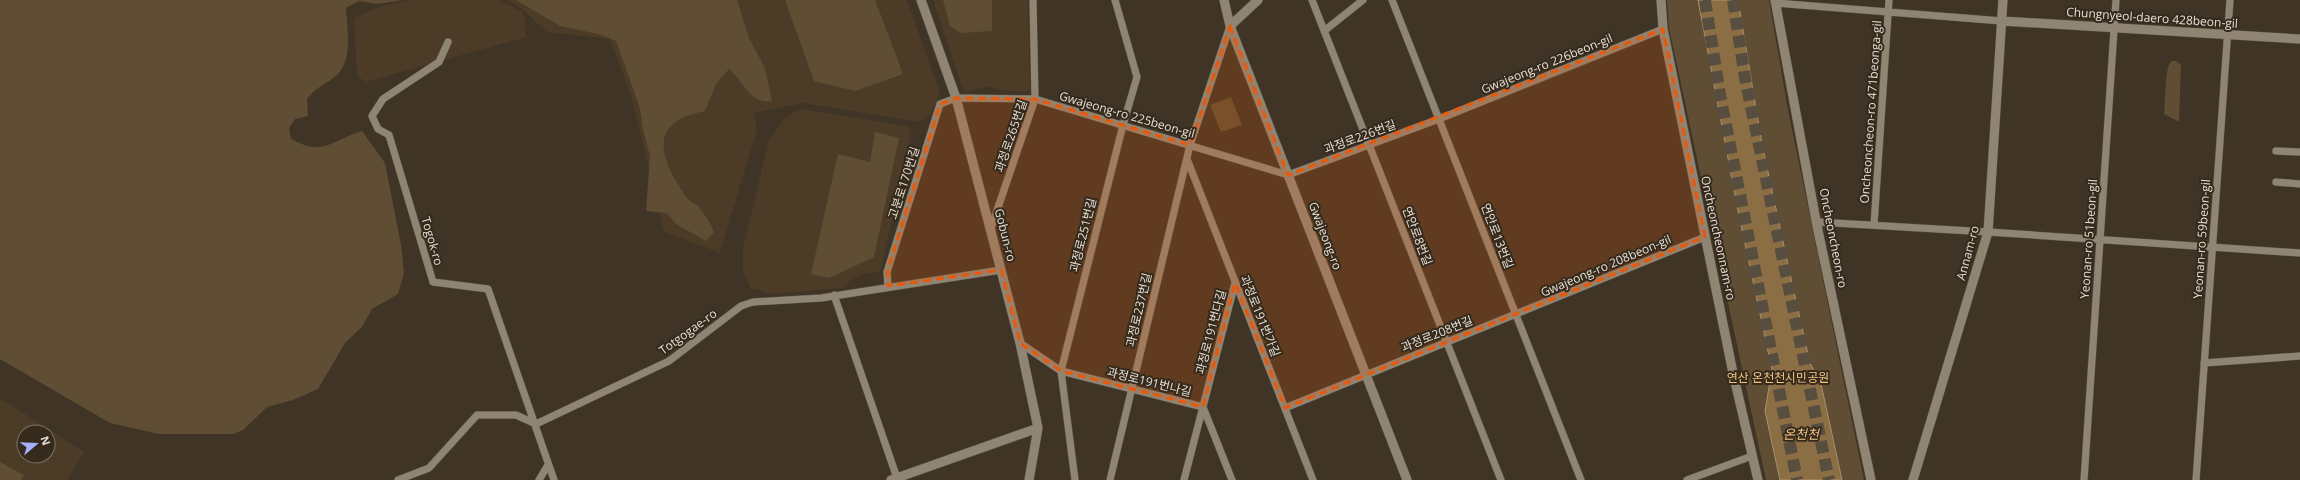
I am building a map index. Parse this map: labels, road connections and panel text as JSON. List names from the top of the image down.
{
  "streets": {
    "street": [
      "Chungnyeol-daero 428beon-gil",
      "Gwajeong-ro 226beon-gil",
      "Oncheoncheon-ro 471beonga-gil",
      "Gwajeong-ro 225beon-gil",
      "과정로265번길",
      "과정로226번길",
      "고분로170번길",
      "Gobun-ro",
      "과정로251번길",
      "Gwajeong-ro",
      "연안로8번길",
      "연안로13번길",
      "Oncheoncheonnam-ro",
      "Oncheoncheon-ro",
      "Yeonan-ro 51beon-gil",
      "Yeonan-ro 59beon-gil",
      "Togok-ro",
      "Annam-ro",
      "Gwajeong-ro 208beon-gil",
      "과정로237번길",
      "과정로191번가길",
      "Totgogae-ro",
      "과정로191번다길",
      "과정로208번길",
      "과정로191번나길"
    ]
  },
  "crossings": [
    ["Chungnyeol-daero 428beon-gil", "Yeonan-ro 51beon-gil"],
    ["Chungnyeol-daero 428beon-gil", "Yeonan-ro 59beon-gil"],
    ["Chungnyeol-daero 428beon-gil", "Annam-ro"],
    ["Gwajeong-ro 226beon-gil", "과정로226번길"],
    ["Gwajeong-ro 226beon-gil", "연안로13번길"],
    ["Gwajeong-ro 226beon-gil", "Oncheoncheonnam-ro"],
    ["Gwajeong-ro 225beon-gil", "과정로265번길"],
    ["Gwajeong-ro 225beon-gil", "과정로226번길"],
    ["Gwajeong-ro 225beon-gil", "고분로170번길"],
    ["Gwajeong-ro 225beon-gil", "Gobun-ro"],
    ["Gwajeong-ro 225beon-gil", "과정로251번길"],
    ["Gwajeong-ro 225beon-gil", "Gwajeong-ro"],
    ["Gwajeong-ro 225beon-gil", "과정로237번길"],
    ["과정로265번길", "Gobun-ro"],
    ["과정로226번길", "Gwajeong-ro"],
    ["과정로226번길", "연안로8번길"],
    ["과정로226번길", "연안로13번길"],
    ["고분로170번길", "Gobun-ro"],
    ["고분로170번길", "Totgogae-ro"],
    ["Gobun-ro", "Totgogae-ro"],
    ["Gobun-ro", "과정로191번나길"],
    ["과정로251번길", "과정로191번나길"],
    ["Gwajeong-ro", "과정로237번길"],
    ["Gwajeong-ro", "과정로208번길"],
    ["연안로8번길", "과정로208번길"],
    ["연안로13번길", "Gwajeong-ro 208beon-gil"],
    ["연안로13번길", "과정로208번길"],
    ["Oncheoncheonnam-ro", "Gwajeong-ro 208beon-gil"],
    ["Togok-ro", "Totgogae-ro"],
    ["Gwajeong-ro 208beon-gil", "과정로208번길"],
    ["과정로237번길", "과정로191번가길"],
    ["과정로237번길", "과정로191번나길"],
    ["과정로191번가길", "과정로191번다길"],
    ["과정로191번가길", "과정로208번길"],
    ["과정로191번다길", "과정로191번나길"]
  ],
  "water": ["온천천"],
  "parks": ["연산 온천천시민공원"],
  "north": "right"
}
